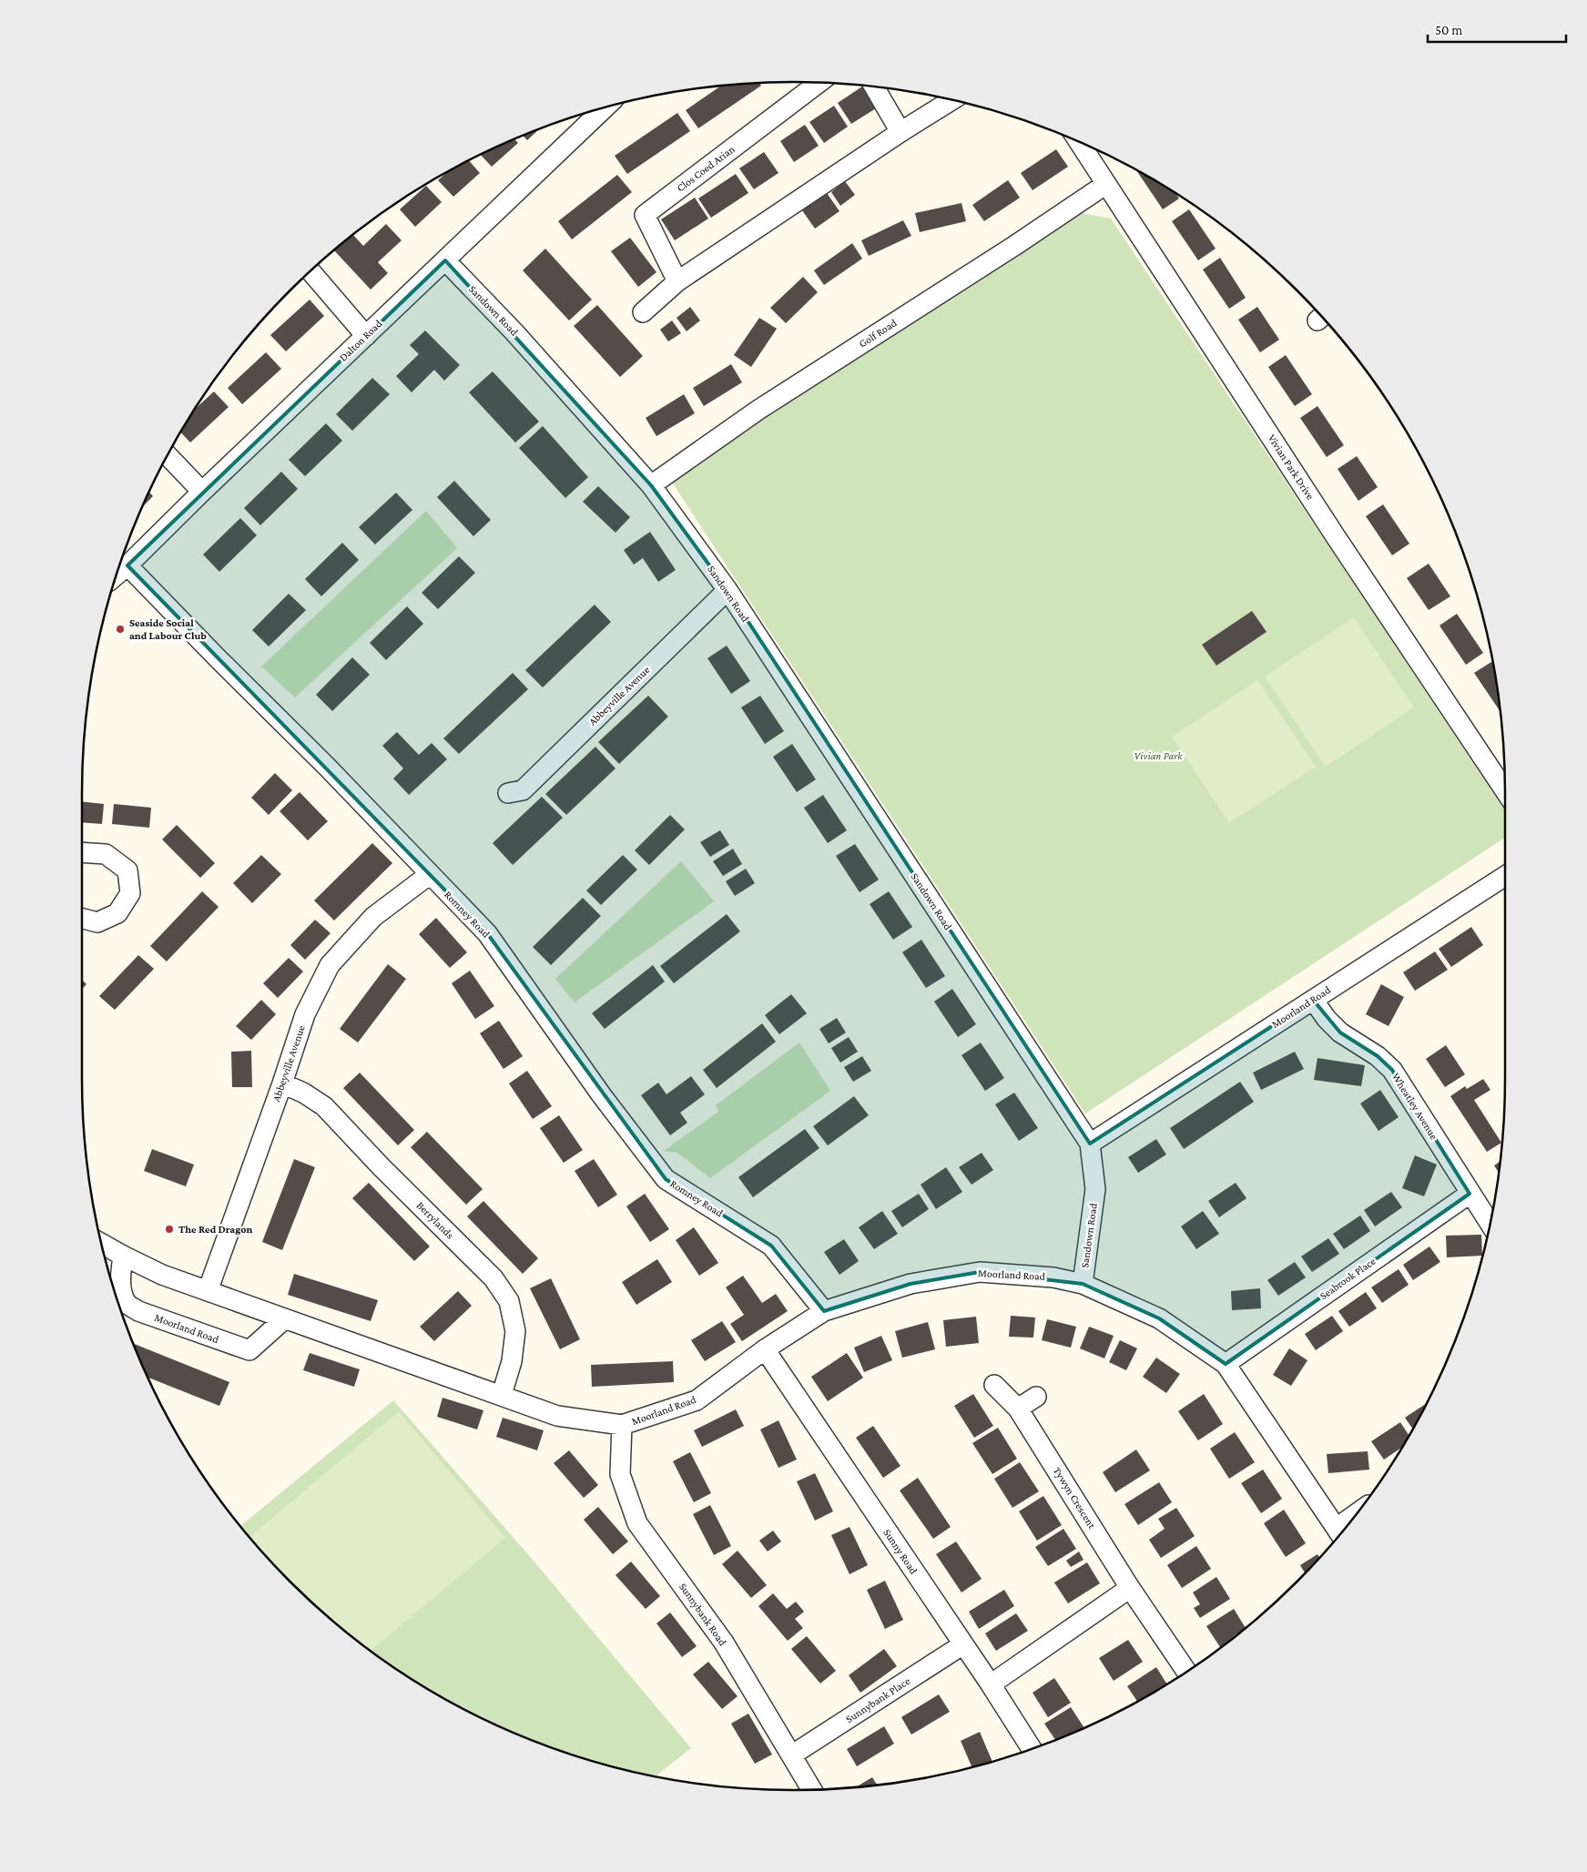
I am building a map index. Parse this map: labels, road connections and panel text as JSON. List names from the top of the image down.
{
  "streets": {
    "street": [
      "Clos Coed Arian",
      "Sandown Road",
      "Golf Road",
      "Dalton Road",
      "Vivian Park Drive",
      "Abbeyville Avenue",
      "Romney Road",
      "Moorland Road",
      "Wheatley Avenue",
      "Berrylands",
      "Seabrook Place",
      "Tywyn Crescent",
      "Sunny Road",
      "Sunnybank Road",
      "Sunnybank Place"
    ]
  },
  "crossings": [
    ["Sandown Road", "Golf Road"],
    ["Sandown Road", "Dalton Road"],
    ["Sandown Road", "Abbeyville Avenue"],
    ["Sandown Road", "Moorland Road"],
    ["Sandown Road", "Seabrook Place"],
    ["Golf Road", "Vivian Park Drive"],
    ["Dalton Road", "Romney Road"],
    ["Abbeyville Avenue", "Romney Road"],
    ["Abbeyville Avenue", "Moorland Road"],
    ["Abbeyville Avenue", "Berrylands"],
    ["Romney Road", "Moorland Road"],
    ["Moorland Road", "Wheatley Avenue"],
    ["Moorland Road", "Berrylands"],
    ["Moorland Road", "Sunny Road"],
    ["Moorland Road", "Sunnybank Road"],
    ["Wheatley Avenue", "Seabrook Place"],
    ["Sunny Road", "Sunnybank Place"],
    ["Sunnybank Road", "Sunnybank Place"]
  ],
  "parks": ["Vivian Park"],
  "places": ["Seaside Social and Labour Club", "The Red Dragon"],
  "scale_bar": "50 m"
}
